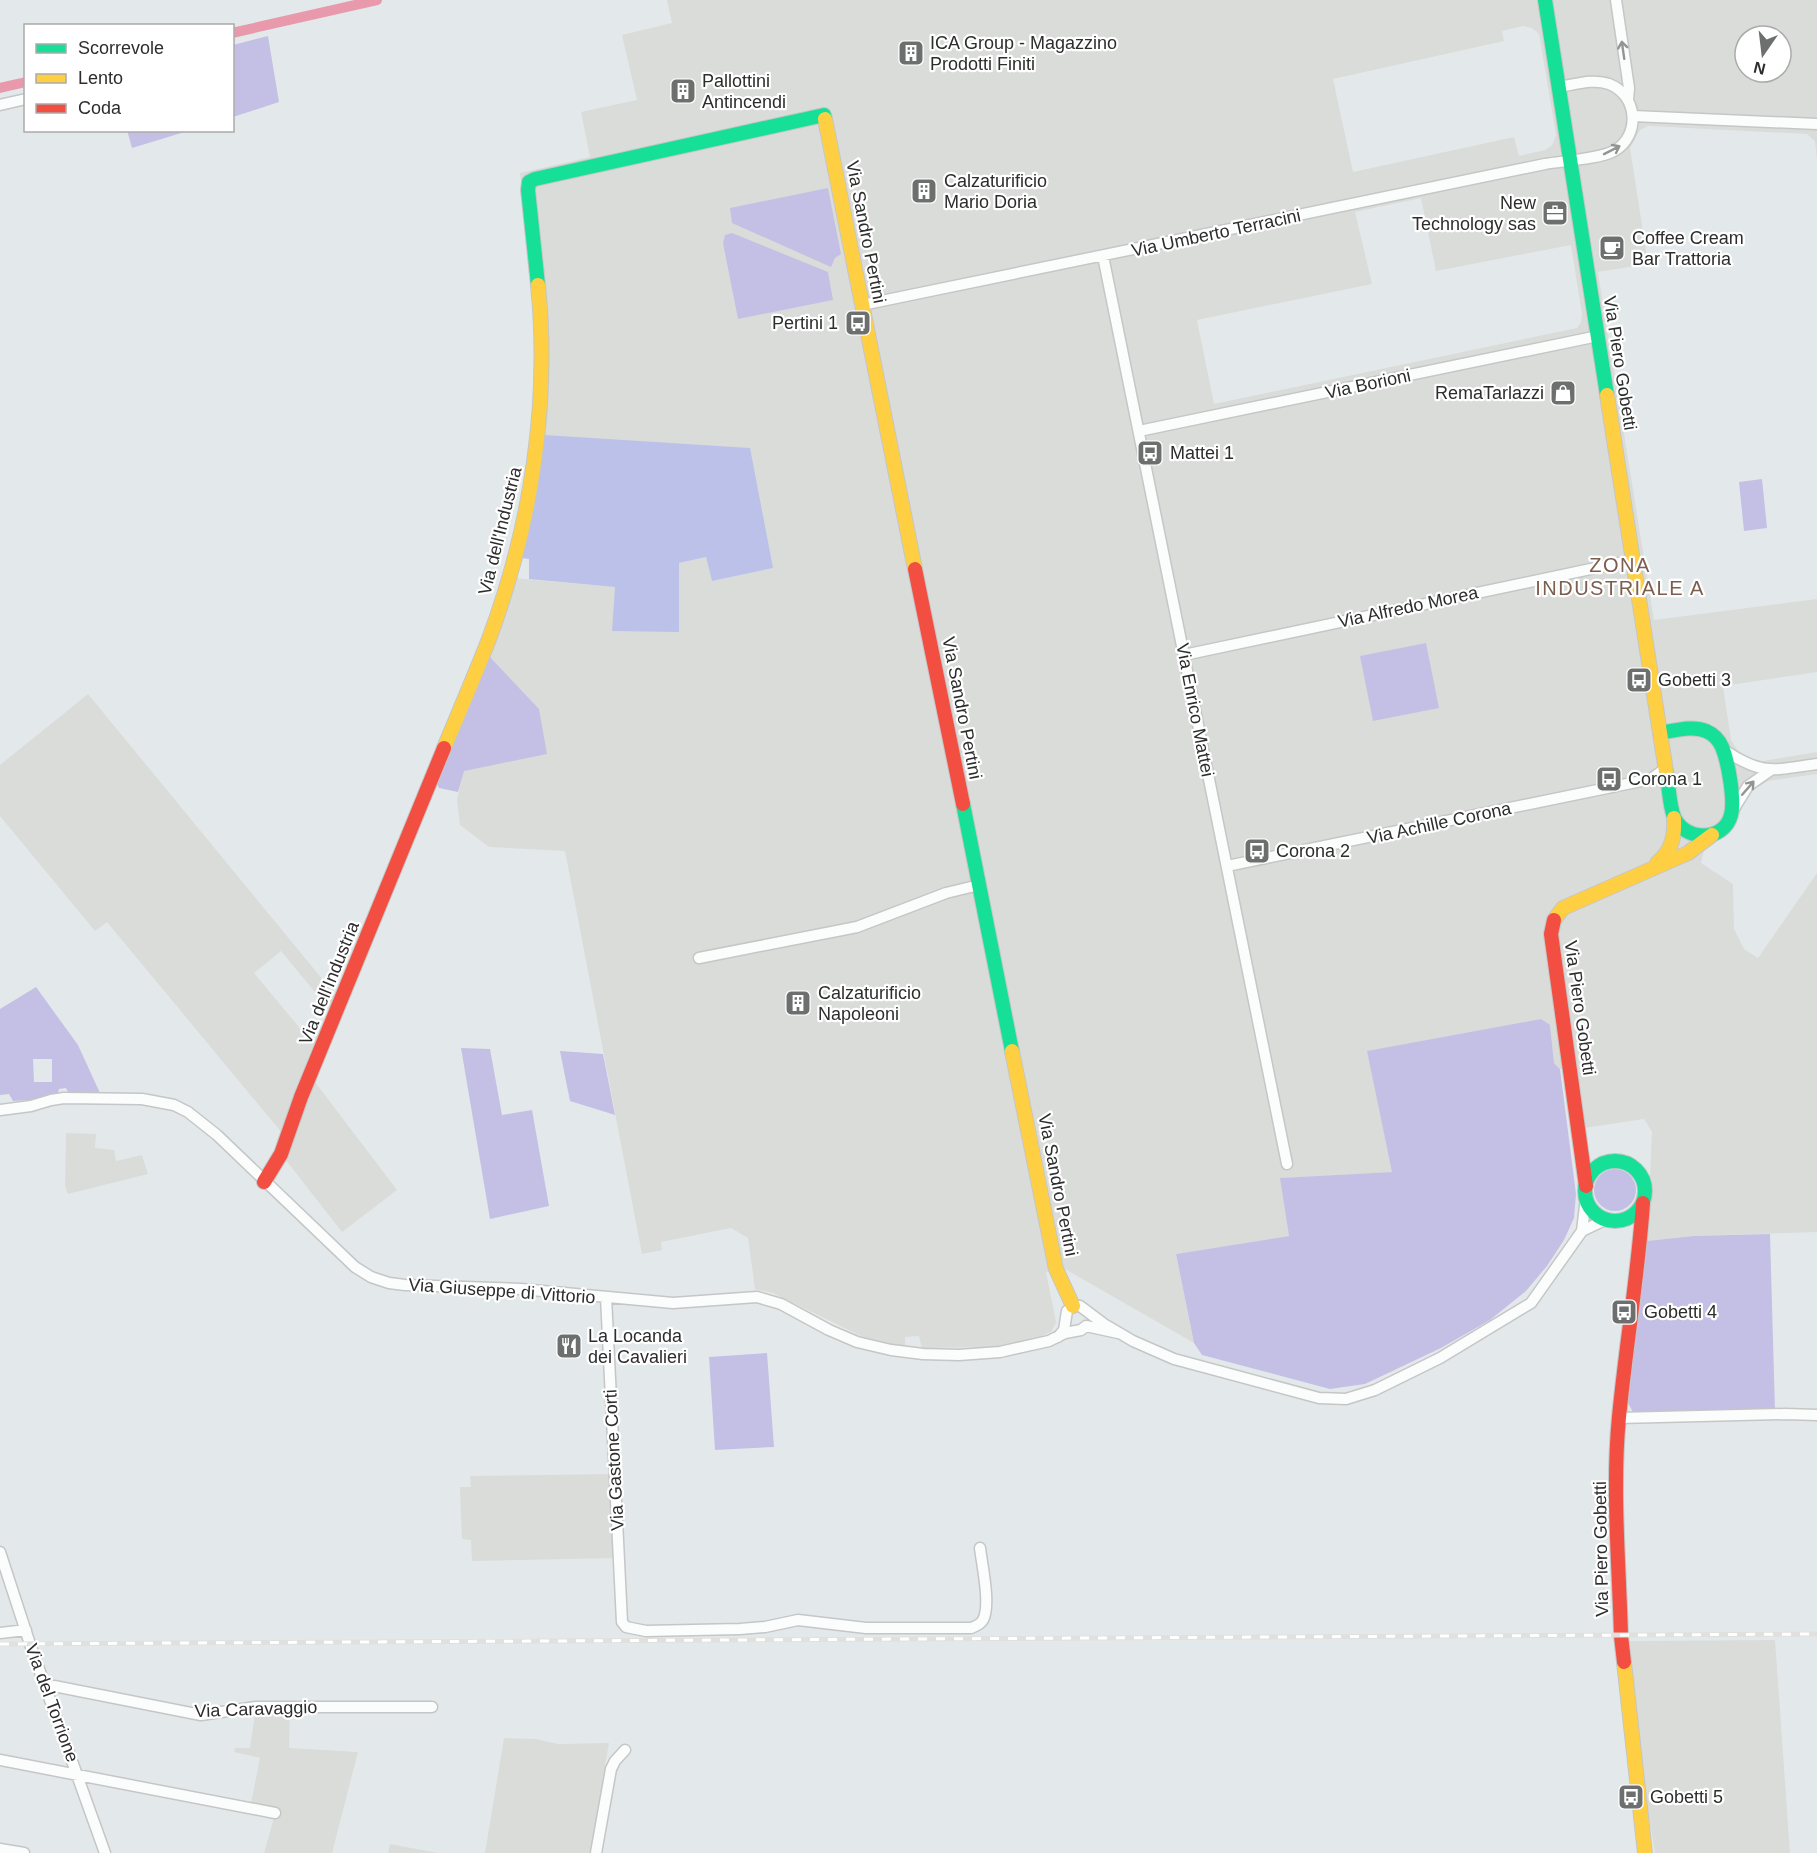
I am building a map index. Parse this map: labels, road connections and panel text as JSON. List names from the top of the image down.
{
  "streets": {
    "street": [
      "Via Sandro Pertini",
      "Via Umberto Terracini",
      "Via Piero Gobetti",
      "Via Borioni",
      "Via dell'Industria",
      "Via Alfredo Morea",
      "Via Enrico Mattei",
      "Via Achille Corona",
      "Via Giuseppe di Vittorio",
      "Via Gastone Corti",
      "Via del Torrione",
      "Via Caravaggio"
    ]
  },
  "crossings": [
    ["Via Sandro Pertini", "Via Umberto Terracini"],
    ["Via Sandro Pertini", "Via dell'Industria"],
    ["Via Sandro Pertini", "Via Giuseppe di Vittorio"],
    ["Via Umberto Terracini", "Via Piero Gobetti"],
    ["Via Umberto Terracini", "Via Enrico Mattei"],
    ["Via Piero Gobetti", "Via Borioni"],
    ["Via Piero Gobetti", "Via Alfredo Morea"],
    ["Via Piero Gobetti", "Via Achille Corona"],
    ["Via Borioni", "Via Enrico Mattei"],
    ["Via dell'Industria", "Via Giuseppe di Vittorio"],
    ["Via Alfredo Morea", "Via Enrico Mattei"],
    ["Via Enrico Mattei", "Via Achille Corona"],
    ["Via Giuseppe di Vittorio", "Via Gastone Corti"],
    ["Via del Torrione", "Via Caravaggio"]
  ],
  "districts": ["ZONA INDUSTRIALE A"],
  "places": {
    "building": [
      "ICA Group - Magazzino Prodotti Finiti",
      "Pallottini Antincendi",
      "Calzaturificio Mario Doria",
      "Calzaturificio Napoleoni"
    ],
    "office": ["New Technology sas"],
    "cafe": ["Coffee Cream Bar Trattoria"],
    "bus stop": [
      "Pertini 1",
      "Mattei 1",
      "Gobetti 3",
      "Corona 1",
      "Corona 2",
      "Gobetti 4",
      "Gobetti 5"
    ],
    "shop": ["RemaTarlazzi"],
    "restaurant": ["La Locanda dei Cavalieri"]
  },
  "legend": ["Scorrevole", "Lento", "Coda"],
  "north": "bottom"
}
